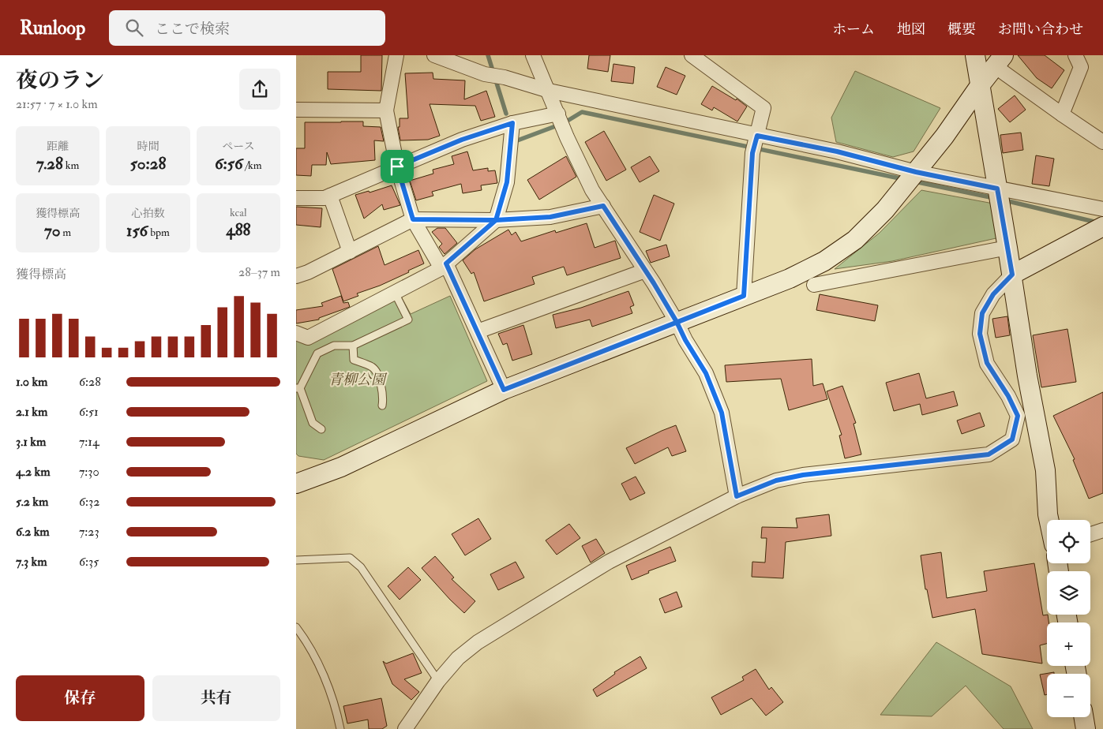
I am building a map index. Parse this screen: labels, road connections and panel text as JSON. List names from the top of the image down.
{
  "parks": ["青柳公園"],
  "page": {
    "header": "Runloop",
    "search": "ここで検索",
    "nav": [
      "ホーム",
      "地図",
      "概要",
      "お問い合わせ"
    ],
    "heading": ["夜のラン", "21:57 · 7 × 1.0 km"],
    "stats": [
      ["距離", "7.28 km"],
      ["時間", "50:28"],
      ["ペース", "6:56 /km"],
      ["獲得標高", "70 m"],
      ["心拍数", "156 bpm"],
      ["kcal", "488"]
    ],
    "chart": ["獲得標高", "28–37 m"],
    "list": [
      {
        "name": "1.0 km",
        "note": "6:28"
      },
      {
        "name": "2.1 km",
        "note": "6:51"
      },
      {
        "name": "3.1 km",
        "note": "7:14"
      },
      {
        "name": "4.2 km",
        "note": "7:30"
      },
      {
        "name": "5.2 km",
        "note": "6:32"
      },
      {
        "name": "6.2 km",
        "note": "7:23"
      },
      {
        "name": "7.3 km",
        "note": "6:35"
      }
    ],
    "map_buttons": ["+", "−"],
    "buttons": ["保存", "共有"]
  }
}
